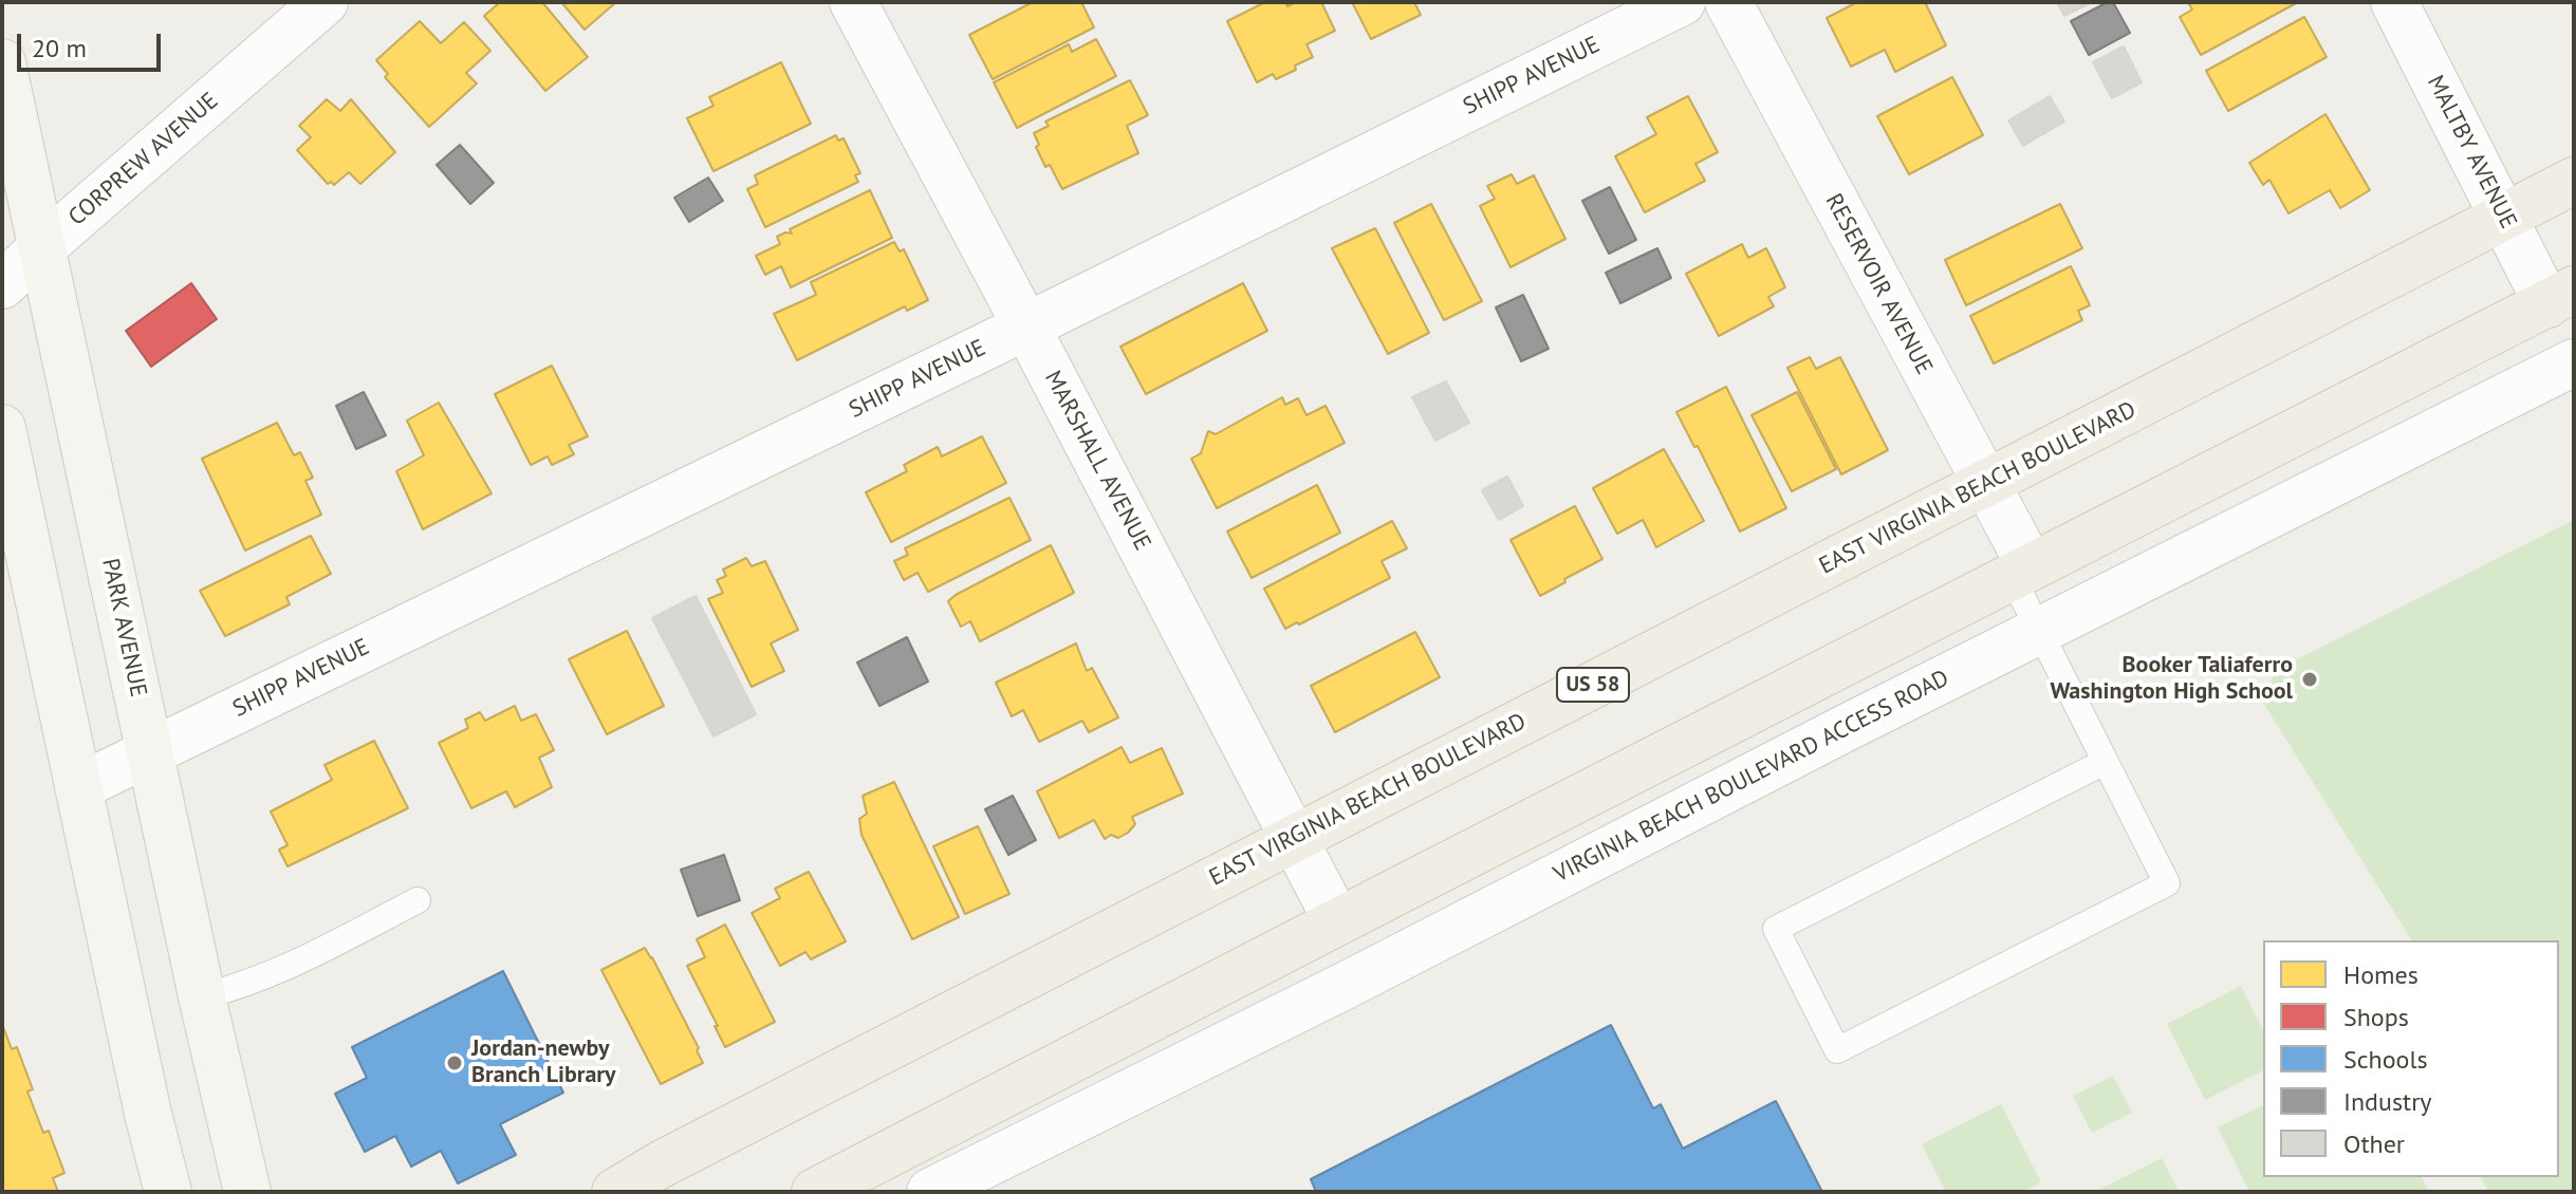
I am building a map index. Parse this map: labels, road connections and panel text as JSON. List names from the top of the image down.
{
  "streets": {
    "main road": ["EAST VIRGINIA BEACH BOULEVARD", "PARK AVENUE", "US 58"],
    "street": [
      "SHIPP AVENUE",
      "MALTBY AVENUE",
      "CORPREW AVENUE",
      "RESERVOIR AVENUE",
      "MARSHALL AVENUE",
      "VIRGINIA BEACH BOULEVARD ACCESS ROAD"
    ]
  },
  "crossings": [
    ["SHIPP AVENUE", "MARSHALL AVENUE"],
    ["SHIPP AVENUE", "PARK AVENUE"],
    ["MALTBY AVENUE", "EAST VIRGINIA BEACH BOULEVARD"],
    ["CORPREW AVENUE", "PARK AVENUE"],
    ["RESERVOIR AVENUE", "EAST VIRGINIA BEACH BOULEVARD"],
    ["MARSHALL AVENUE", "EAST VIRGINIA BEACH BOULEVARD"]
  ],
  "places": ["Booker Taliaferro Washington High School", "Jordan-newby Branch Library"],
  "legend": [
    "Homes",
    "Shops",
    "Schools",
    "Industry",
    "Other"
  ],
  "scale_bar": "20 m"
}
